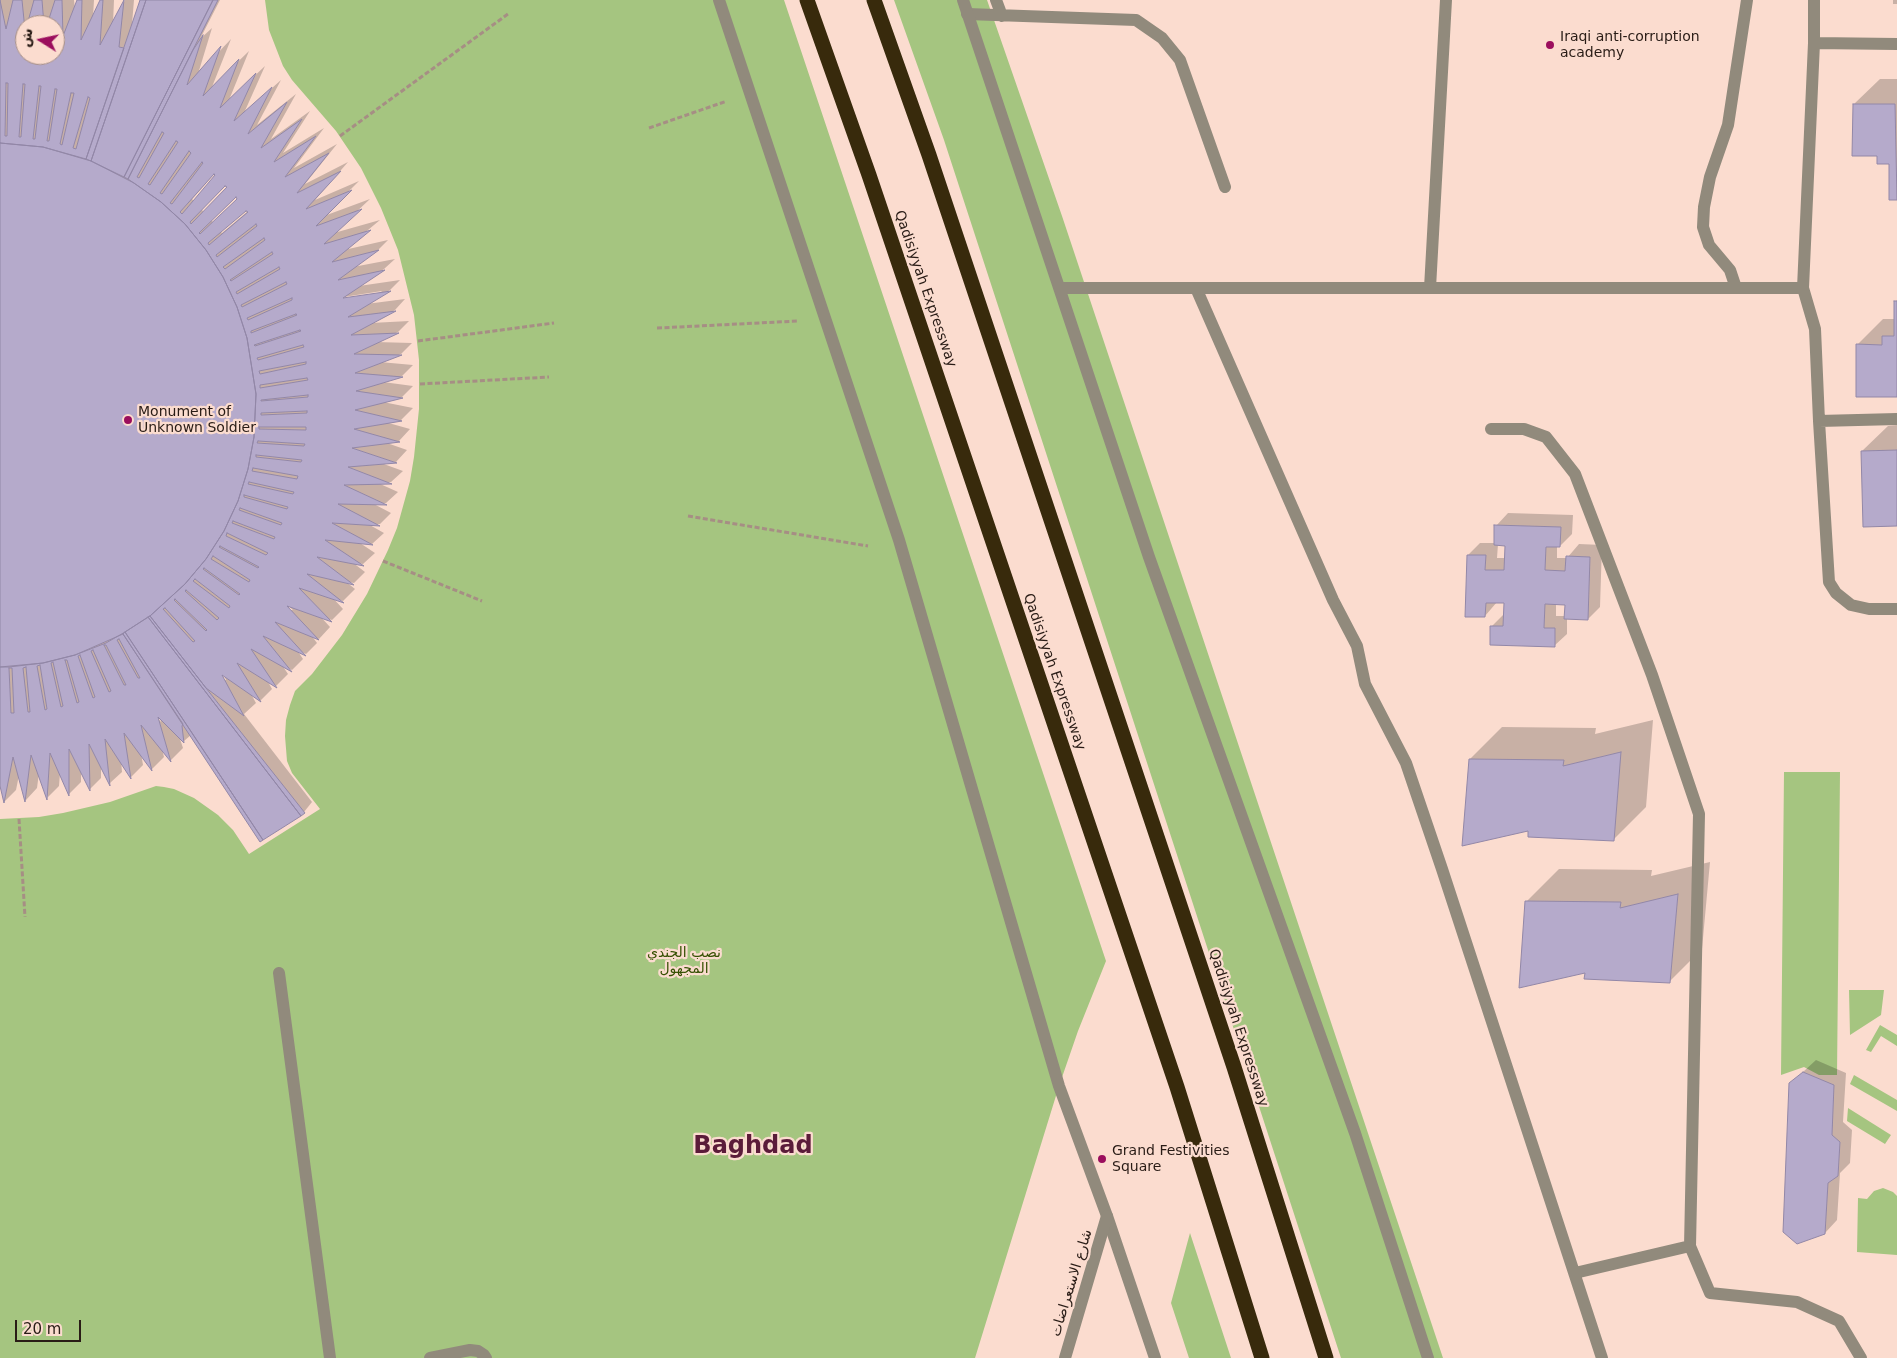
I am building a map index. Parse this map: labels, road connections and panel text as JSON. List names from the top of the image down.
{
  "streets": {
    "highway": ["Qadisiyyah Expressway"],
    "street": ["شارع الاستعراضات"]
  },
  "districts": ["Baghdad"],
  "parks": ["نصب الجندي المجهول"],
  "places": ["Iraqi anti-corruption academy", "Monument of Unknown Soldier", "Grand Festivities Square"],
  "scale_bar": "20 m",
  "north": "left"
}
